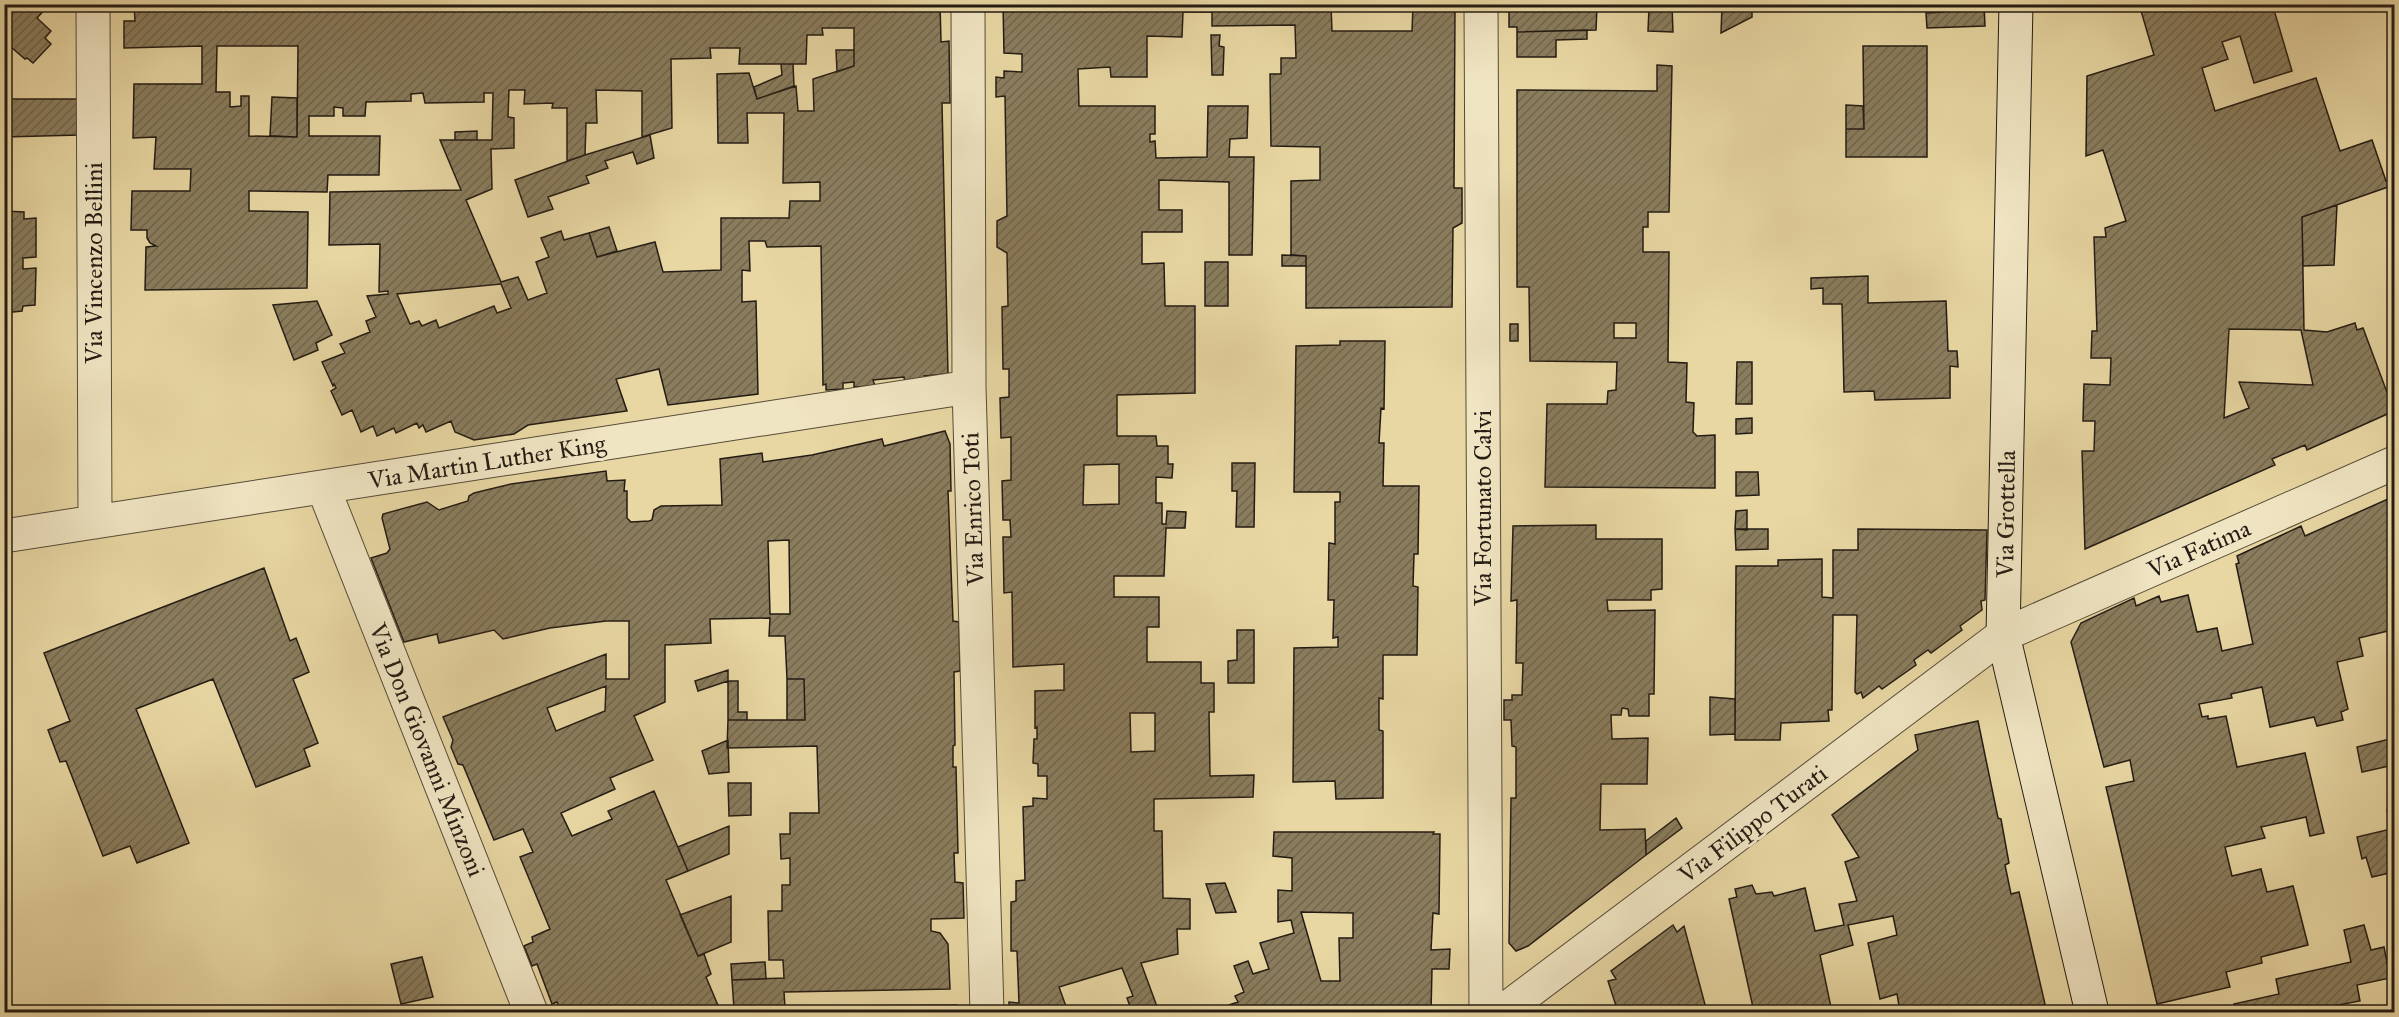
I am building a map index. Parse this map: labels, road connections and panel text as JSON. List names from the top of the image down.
{
  "streets": {
    "street": [
      "Via Vincenzo Bellini",
      "Via Martin Luther King",
      "Via Fortunato Calvi",
      "Via Enrico Toti",
      "Via Grottella",
      "Via Fatima",
      "Via Don Giovanni Minzoni",
      "Via Filippo Turati"
    ]
  },
  "crossings": [
    ["Via Vincenzo Bellini", "Via Martin Luther King"],
    ["Via Martin Luther King", "Via Enrico Toti"],
    ["Via Martin Luther King", "Via Don Giovanni Minzoni"],
    ["Via Grottella", "Via Fatima"],
    ["Via Grottella", "Via Filippo Turati"],
    ["Via Fatima", "Via Filippo Turati"]
  ]
}
